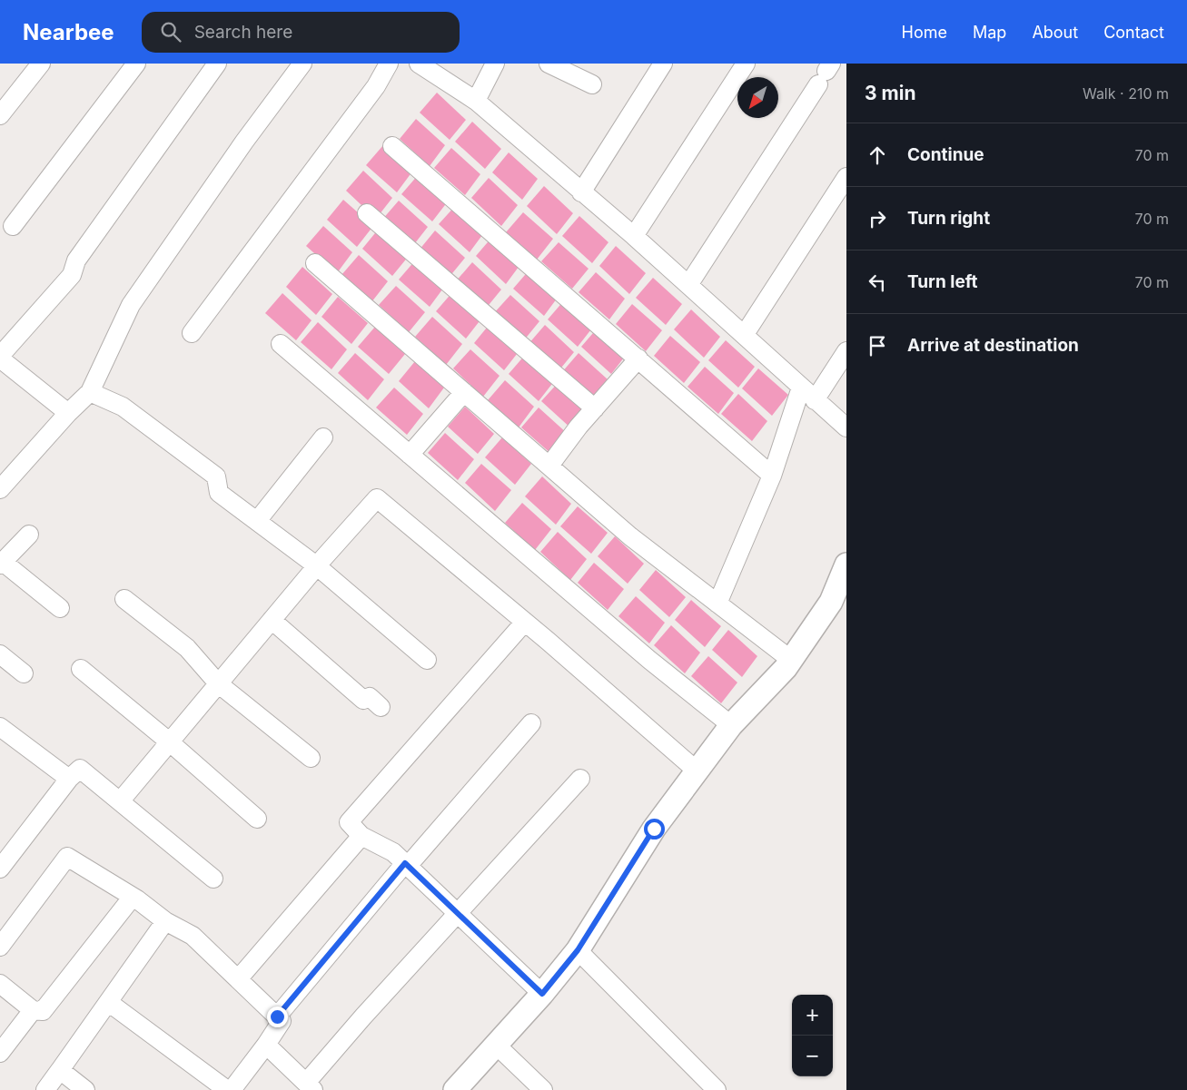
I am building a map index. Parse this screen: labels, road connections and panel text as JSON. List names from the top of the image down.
{
  "north": "bottom left",
  "page": {
    "header": "Nearbee",
    "search": "Search here",
    "nav": [
      "Home",
      "Map",
      "About",
      "Contact"
    ],
    "heading": ["3 min", "Walk · 210 m"],
    "list": [
      ["Continue", "70 m"],
      ["Turn right", "70 m"],
      ["Turn left", "70 m"],
      "Arrive at destination"
    ],
    "map_buttons": ["+", "−"]
  }
}
